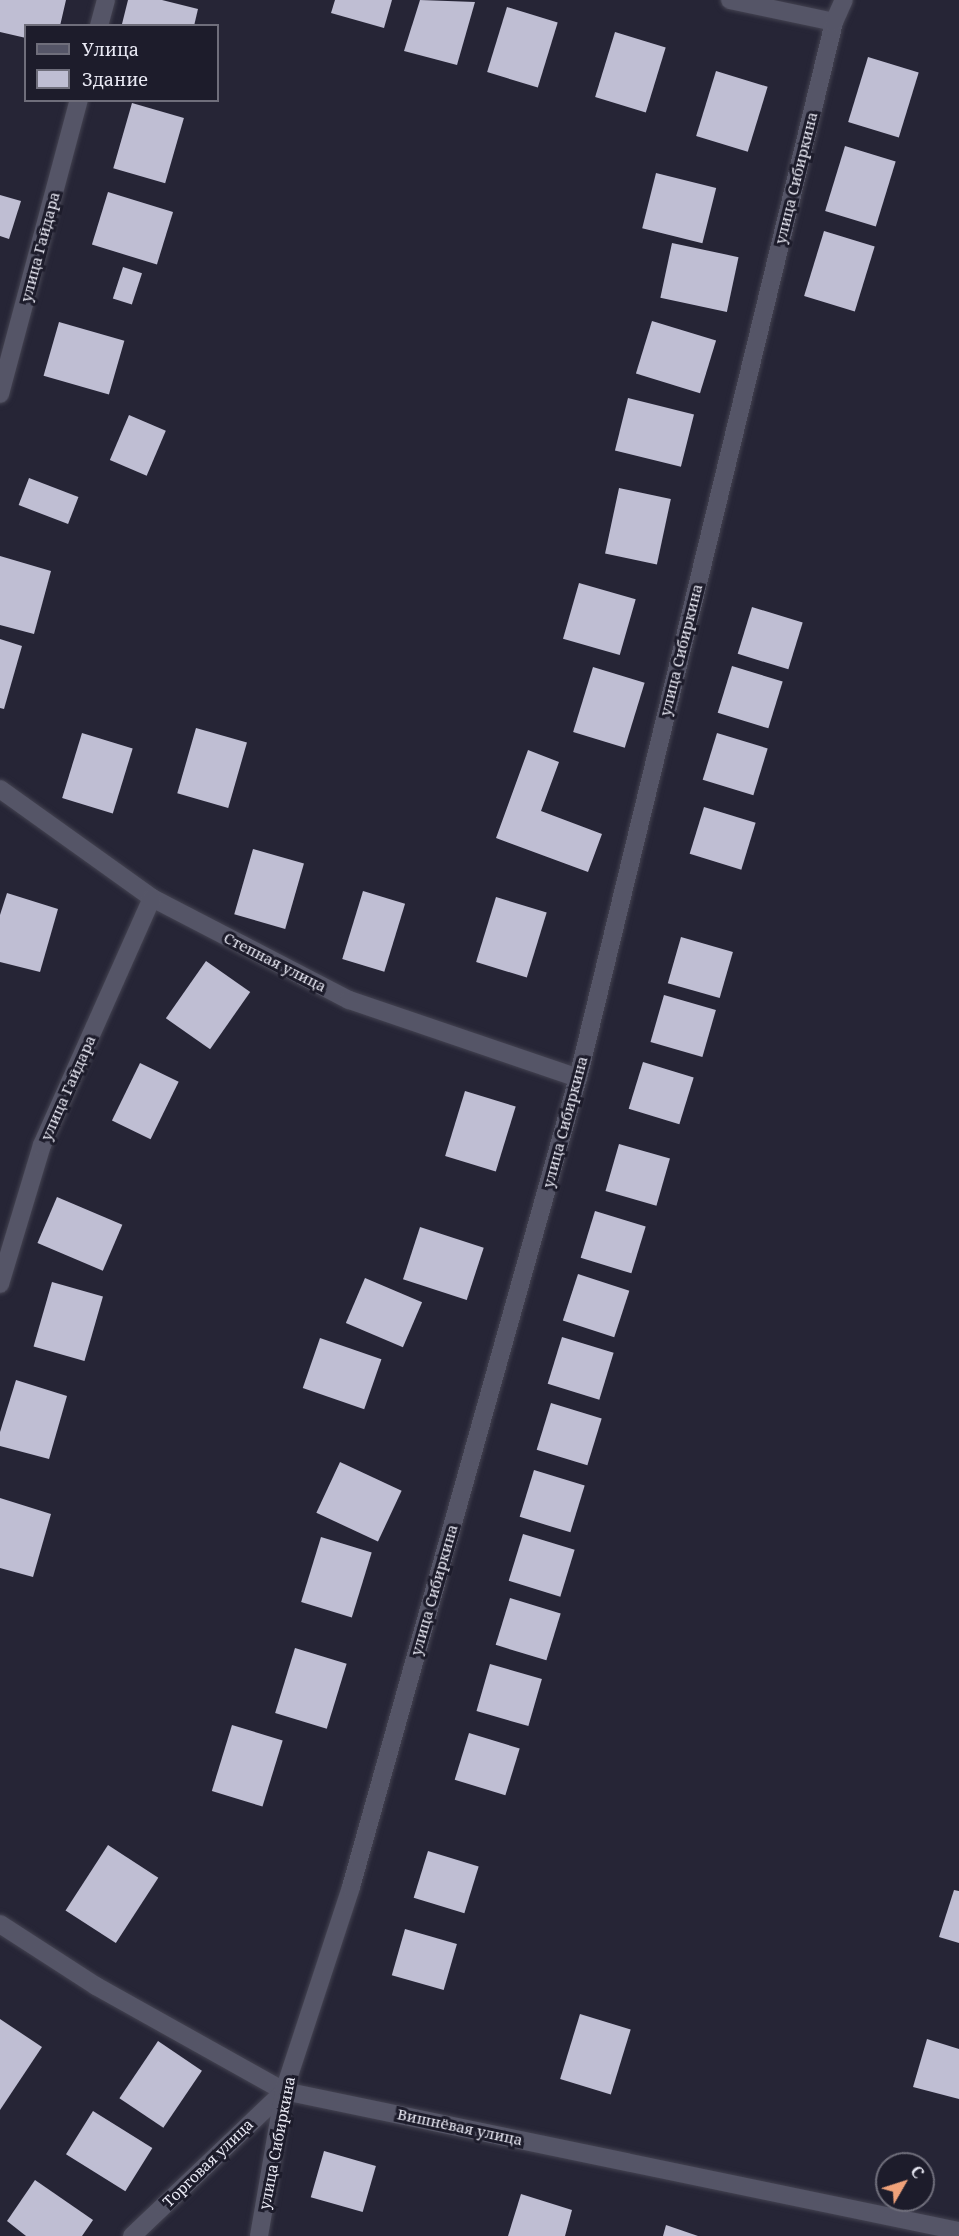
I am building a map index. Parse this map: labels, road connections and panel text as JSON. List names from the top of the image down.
{
  "streets": {
    "street": [
      "улица Сибиркина",
      "улица Гайдара",
      "Степная улица",
      "Вишнёвая улица",
      "Торговая улица"
    ]
  },
  "crossings": [
    ["улица Сибиркина", "Степная улица"],
    ["улица Сибиркина", "Вишнёвая улица"],
    ["улица Сибиркина", "Торговая улица"],
    ["улица Гайдара", "Степная улица"],
    ["Вишнёвая улица", "Торговая улица"]
  ],
  "legend": ["Улица", "Здание"],
  "north": "top right"
}
